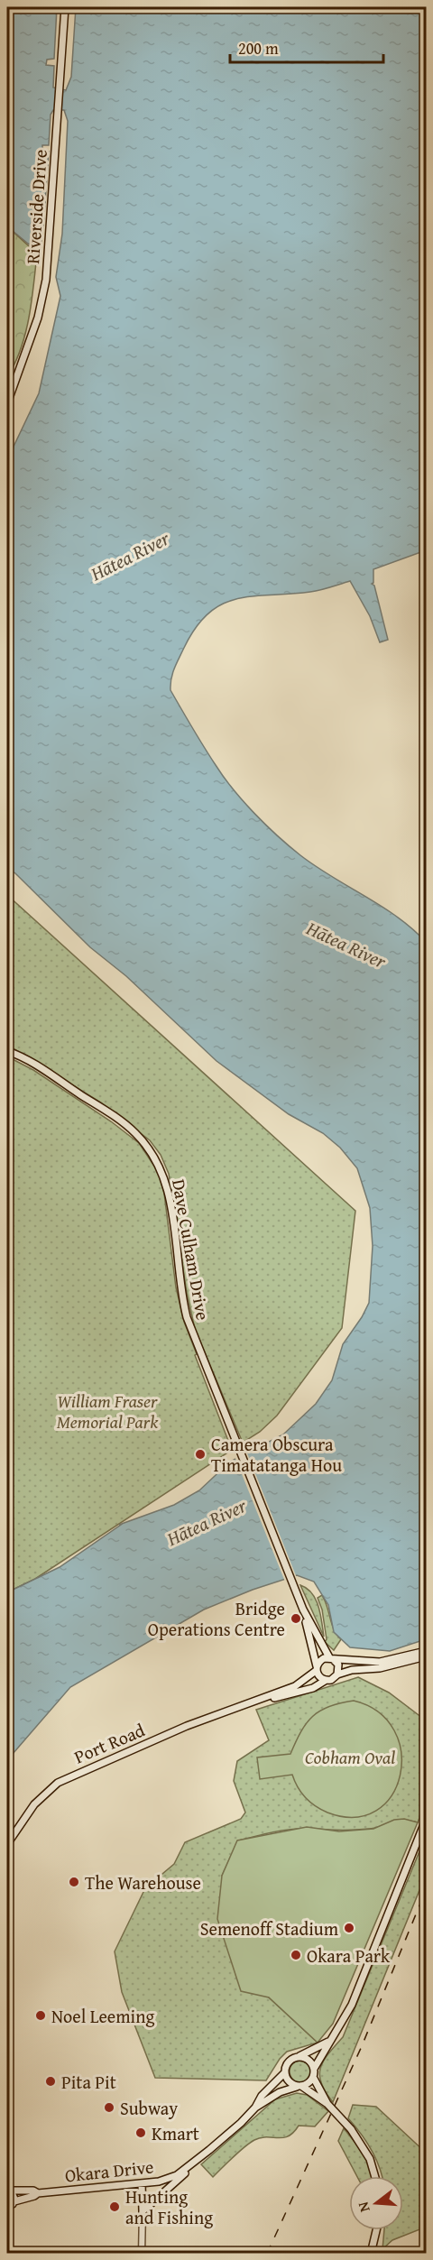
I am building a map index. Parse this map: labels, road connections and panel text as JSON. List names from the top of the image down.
{
  "streets": {
    "main road": [
      "Riverside Drive",
      "Dave Culham Drive",
      "Port Road",
      "Okara Drive"
    ]
  },
  "crossings": [
    ["Dave Culham Drive", "Port Road"]
  ],
  "water": ["Hātea River"],
  "parks": ["William Fraser Memorial Park", "Cobham Oval"],
  "places": [
    "Camera Obscura Timatatanga Hou",
    "Bridge Operations Centre",
    "The Warehouse",
    "Semenoff Stadium",
    "Okara Park",
    "Noel Leeming",
    "Pita Pit",
    "Subway",
    "Kmart",
    "Hunting and Fishing"
  ],
  "scale_bar": "200 m",
  "north": "left"
}
